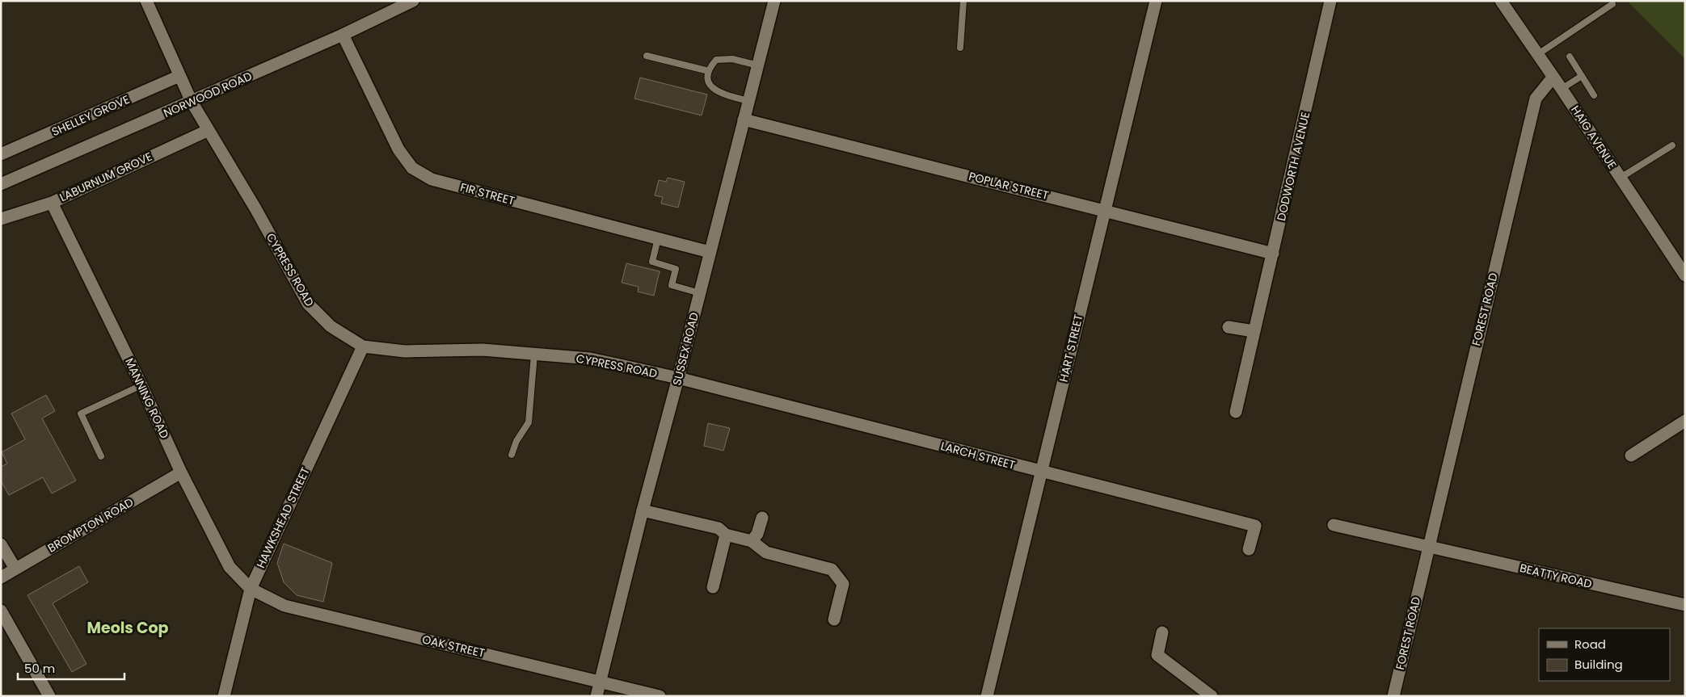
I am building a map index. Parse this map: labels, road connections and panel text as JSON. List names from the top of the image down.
{
  "streets": {
    "street": [
      "NORWOOD ROAD",
      "SHELLEY GROVE",
      "HAIG AVENUE",
      "DODWORTH AVENUE",
      "LABURNUM GROVE",
      "POPLAR STREET",
      "FIR STREET",
      "CYPRESS ROAD",
      "FOREST ROAD",
      "HART STREET",
      "SUSSEX ROAD",
      "MANNING ROAD",
      "LARCH STREET",
      "HAWKSHEAD STREET",
      "BROMPTON ROAD",
      "BEATTY ROAD",
      "OAK STREET"
    ]
  },
  "crossings": [
    ["NORWOOD ROAD", "FIR STREET"],
    ["NORWOOD ROAD", "CYPRESS ROAD"],
    ["SHELLEY GROVE", "CYPRESS ROAD"],
    ["HAIG AVENUE", "FOREST ROAD"],
    ["DODWORTH AVENUE", "POPLAR STREET"],
    ["LABURNUM GROVE", "CYPRESS ROAD"],
    ["LABURNUM GROVE", "MANNING ROAD"],
    ["POPLAR STREET", "HART STREET"],
    ["POPLAR STREET", "SUSSEX ROAD"],
    ["FIR STREET", "SUSSEX ROAD"],
    ["CYPRESS ROAD", "SUSSEX ROAD"],
    ["CYPRESS ROAD", "LARCH STREET"],
    ["CYPRESS ROAD", "HAWKSHEAD STREET"],
    ["FOREST ROAD", "BEATTY ROAD"],
    ["HART STREET", "LARCH STREET"],
    ["SUSSEX ROAD", "LARCH STREET"],
    ["SUSSEX ROAD", "OAK STREET"],
    ["MANNING ROAD", "HAWKSHEAD STREET"],
    ["MANNING ROAD", "BROMPTON ROAD"],
    ["MANNING ROAD", "OAK STREET"],
    ["HAWKSHEAD STREET", "OAK STREET"]
  ],
  "districts": ["Meols Cop"],
  "legend": ["Road", "Building"],
  "scale_bar": "50 m"
}
